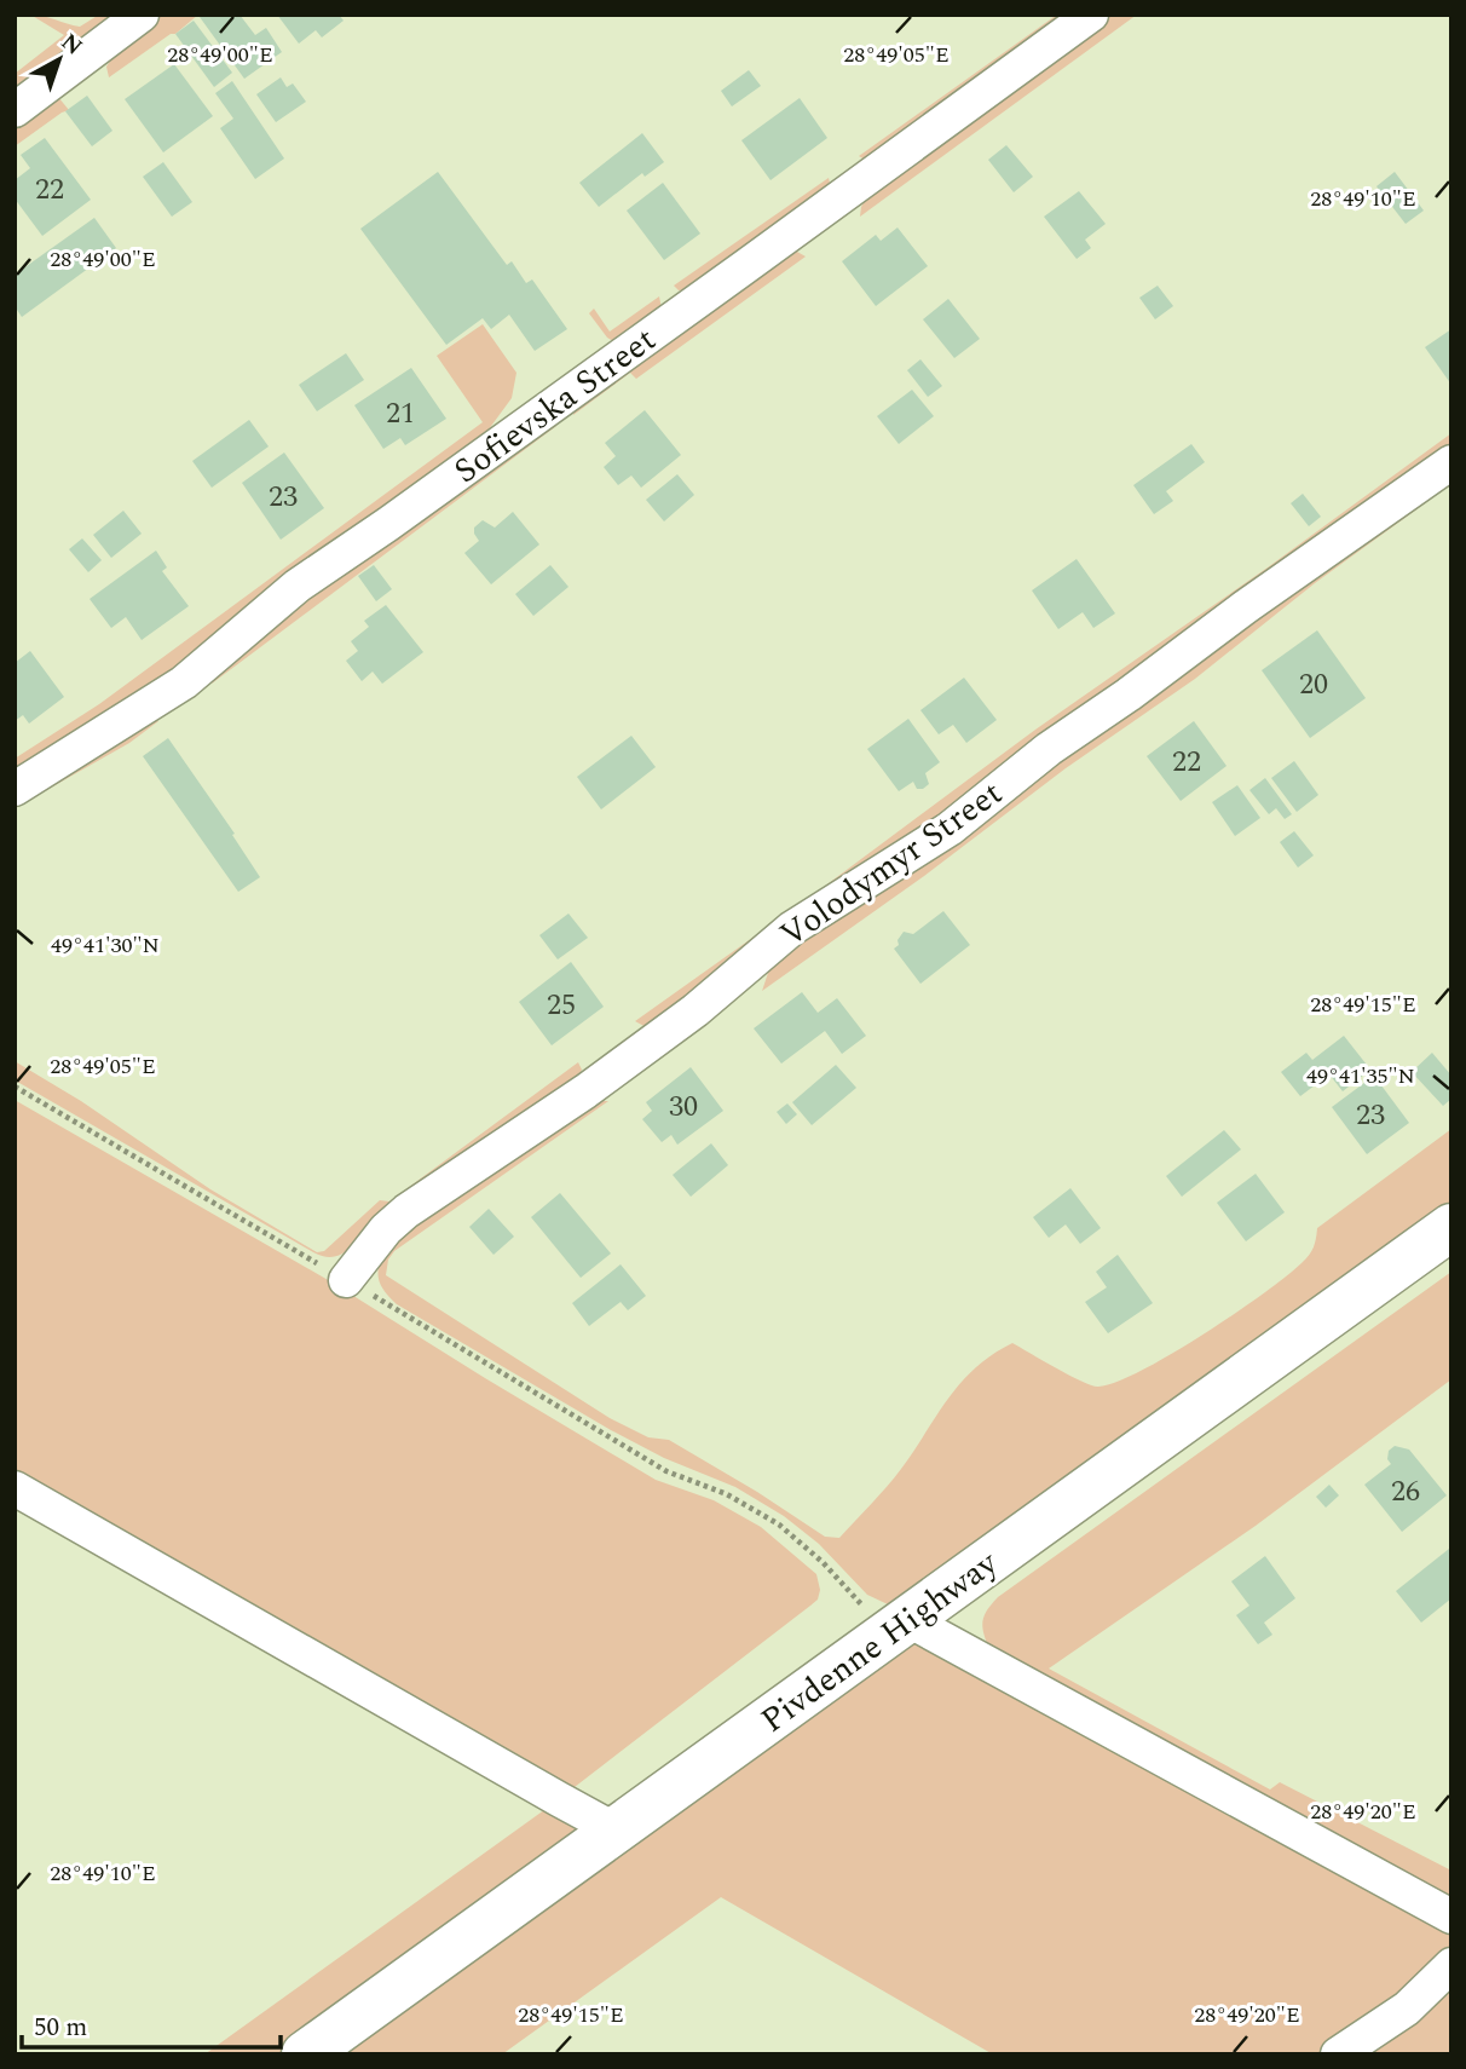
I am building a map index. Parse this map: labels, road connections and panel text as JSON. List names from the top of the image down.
{
  "streets": {
    "street": ["Sofievska Street", "Volodymyr Street", "Pivdenne Highway"]
  },
  "house_numbers": [
    "22",
    "21",
    "23",
    "20",
    "22",
    "25",
    "30",
    "23",
    "26"
  ],
  "scale_bar": "50 m",
  "north": "top right",
  "coordinates": [
    "28°49'00\"E",
    "28°49'05\"E",
    "28°49'10\"E",
    "49°41'30\"N",
    "28°49'15\"E",
    "49°41'35\"N",
    "28°49'20\"E"
  ]
}
